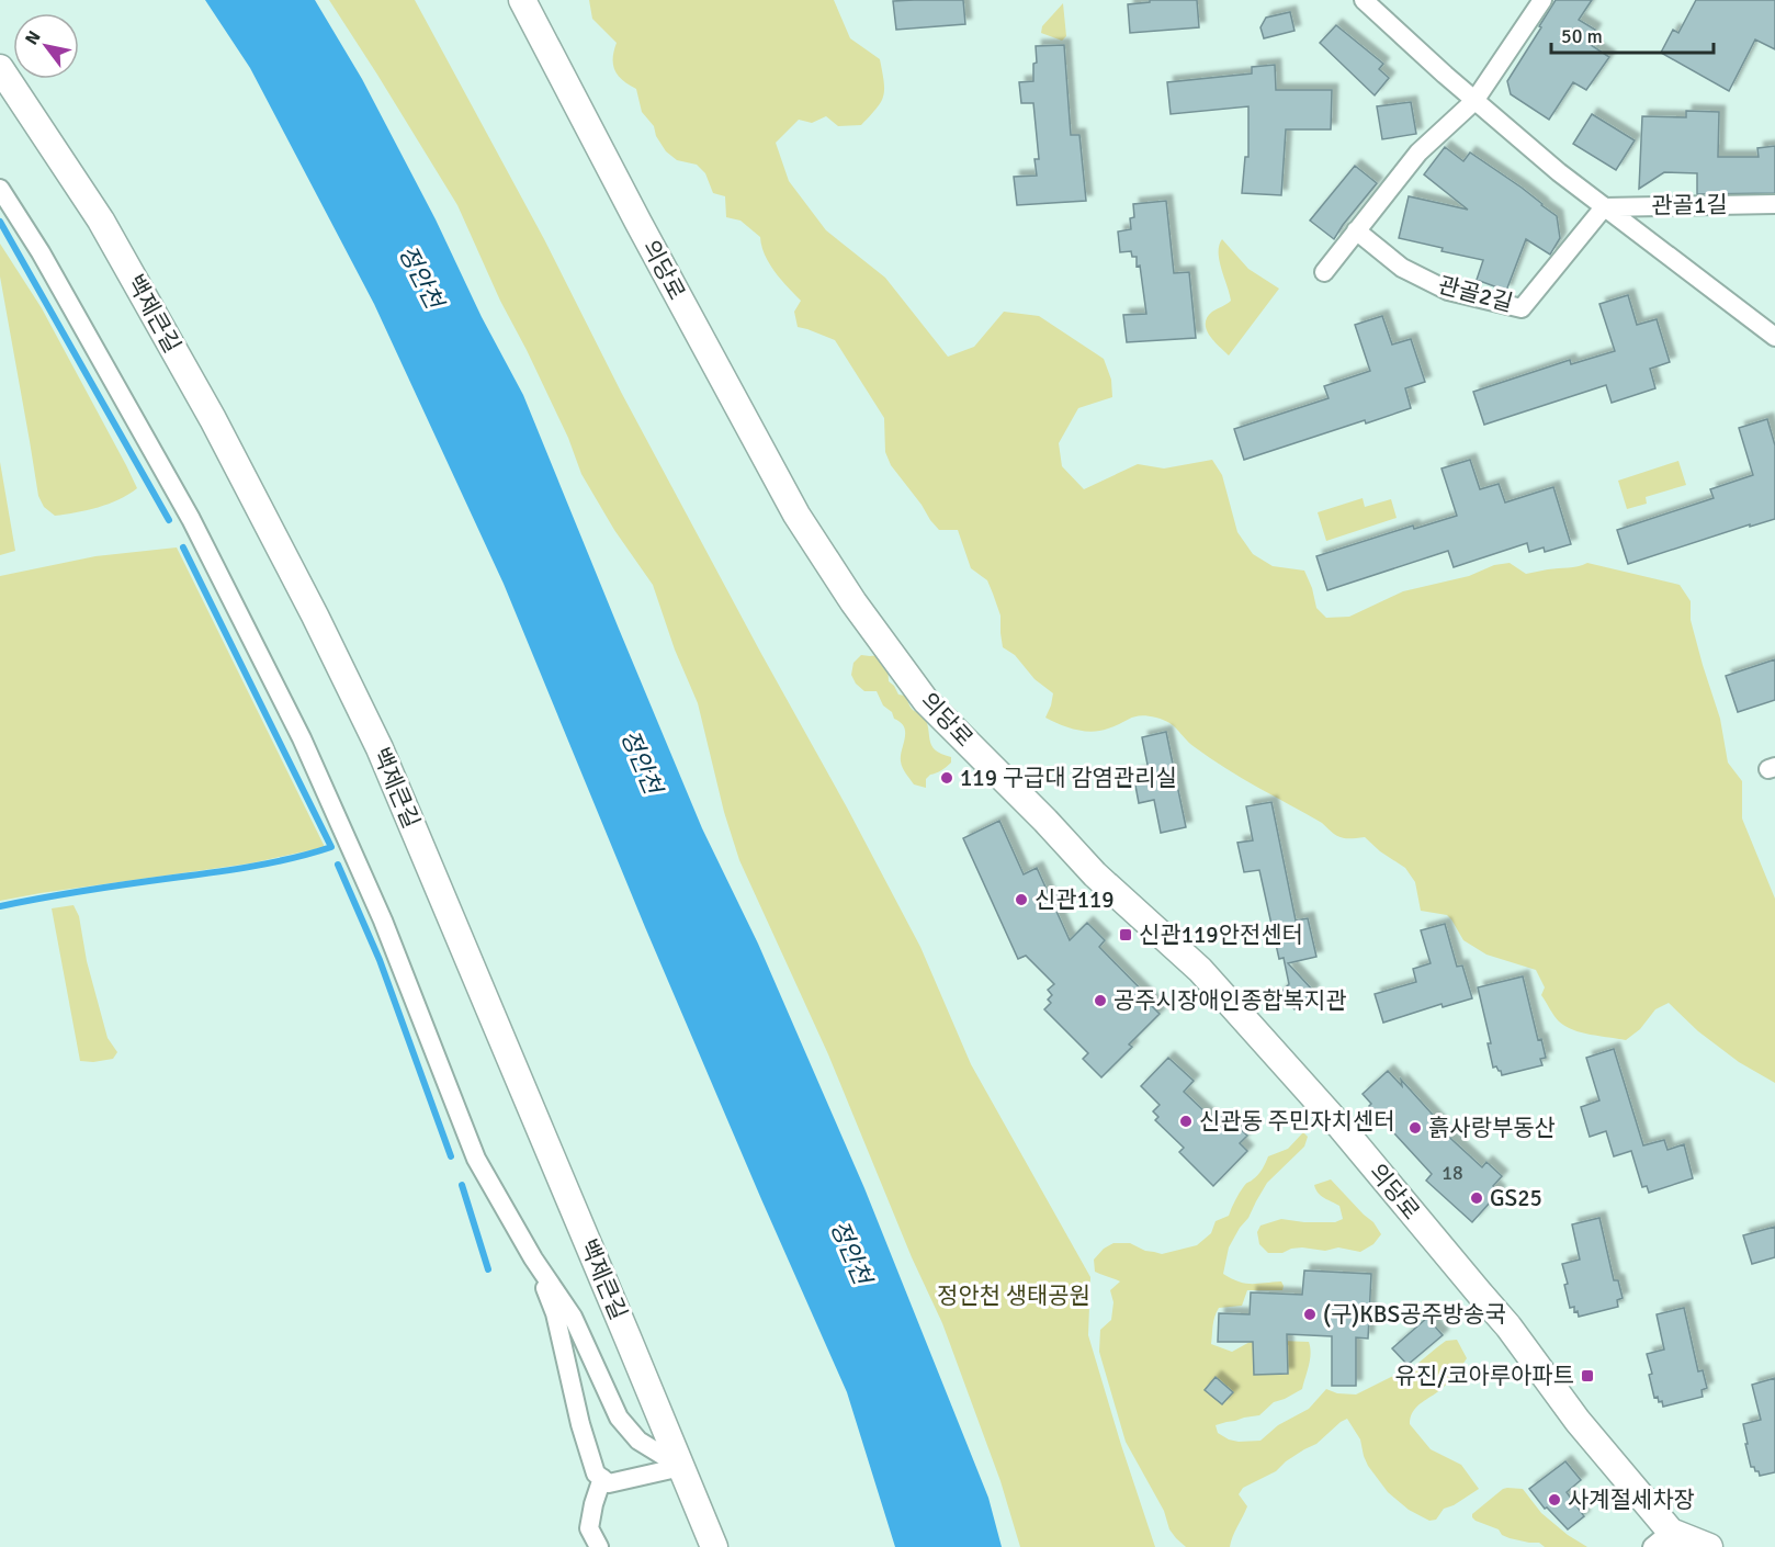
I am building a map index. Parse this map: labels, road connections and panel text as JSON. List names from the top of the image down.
{
  "streets": {
    "main road": ["의당로", "백제큰길"],
    "street": ["관골1길", "관골2길"]
  },
  "crossings": [
    ["관골1길", "관골2길"]
  ],
  "water": ["정안천"],
  "parks": ["정안천 생태공원"],
  "places": {
    "other": [
      "119 구급대 감염관리실",
      "신관119",
      "공주시장애인종합복지관",
      "신관동 주민자치센터",
      "흙사랑부동산",
      "GS25",
      "(구)KBS공주방송국",
      "사계절세차장"
    ],
    "transit": ["신관119안전센터", "유진/코아루아파트"]
  },
  "house_numbers": ["18"],
  "scale_bar": "50 m",
  "north": "top left"
}
